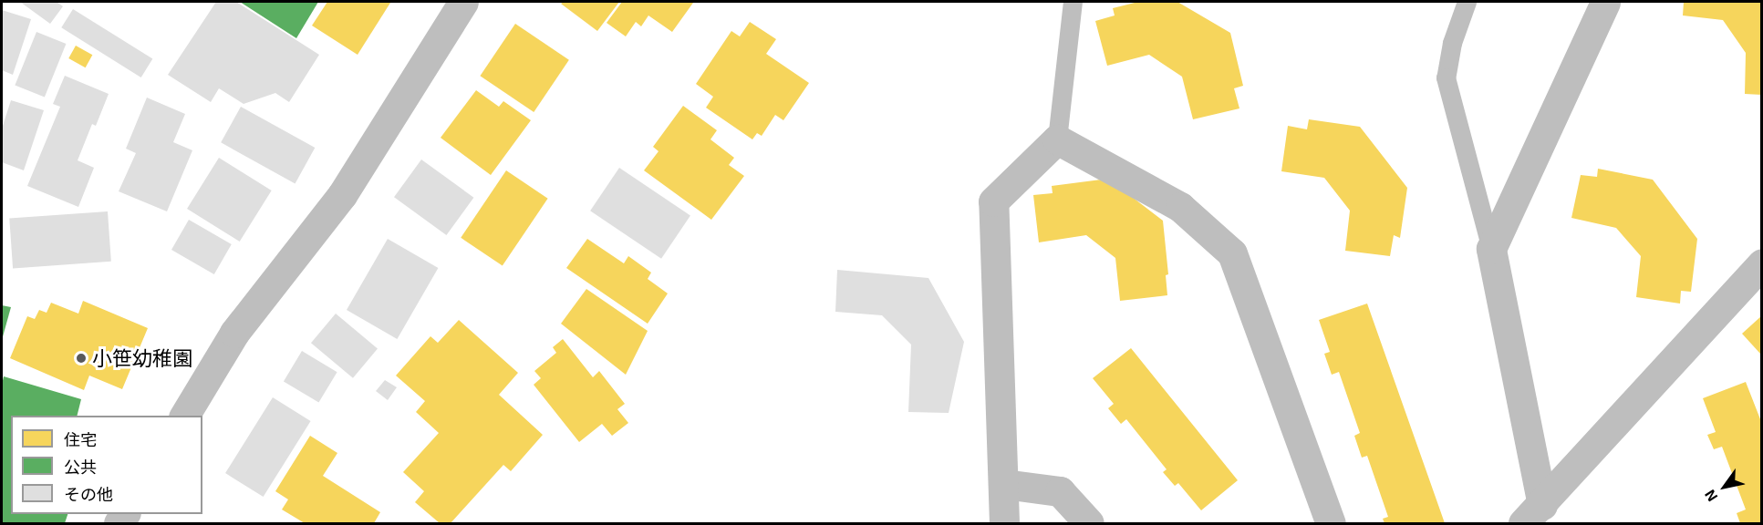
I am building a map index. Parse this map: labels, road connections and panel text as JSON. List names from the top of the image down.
{
  "places": ["小笹幼稚園"],
  "legend": ["住宅", "公共", "その他"],
  "north": "bottom left"
}
